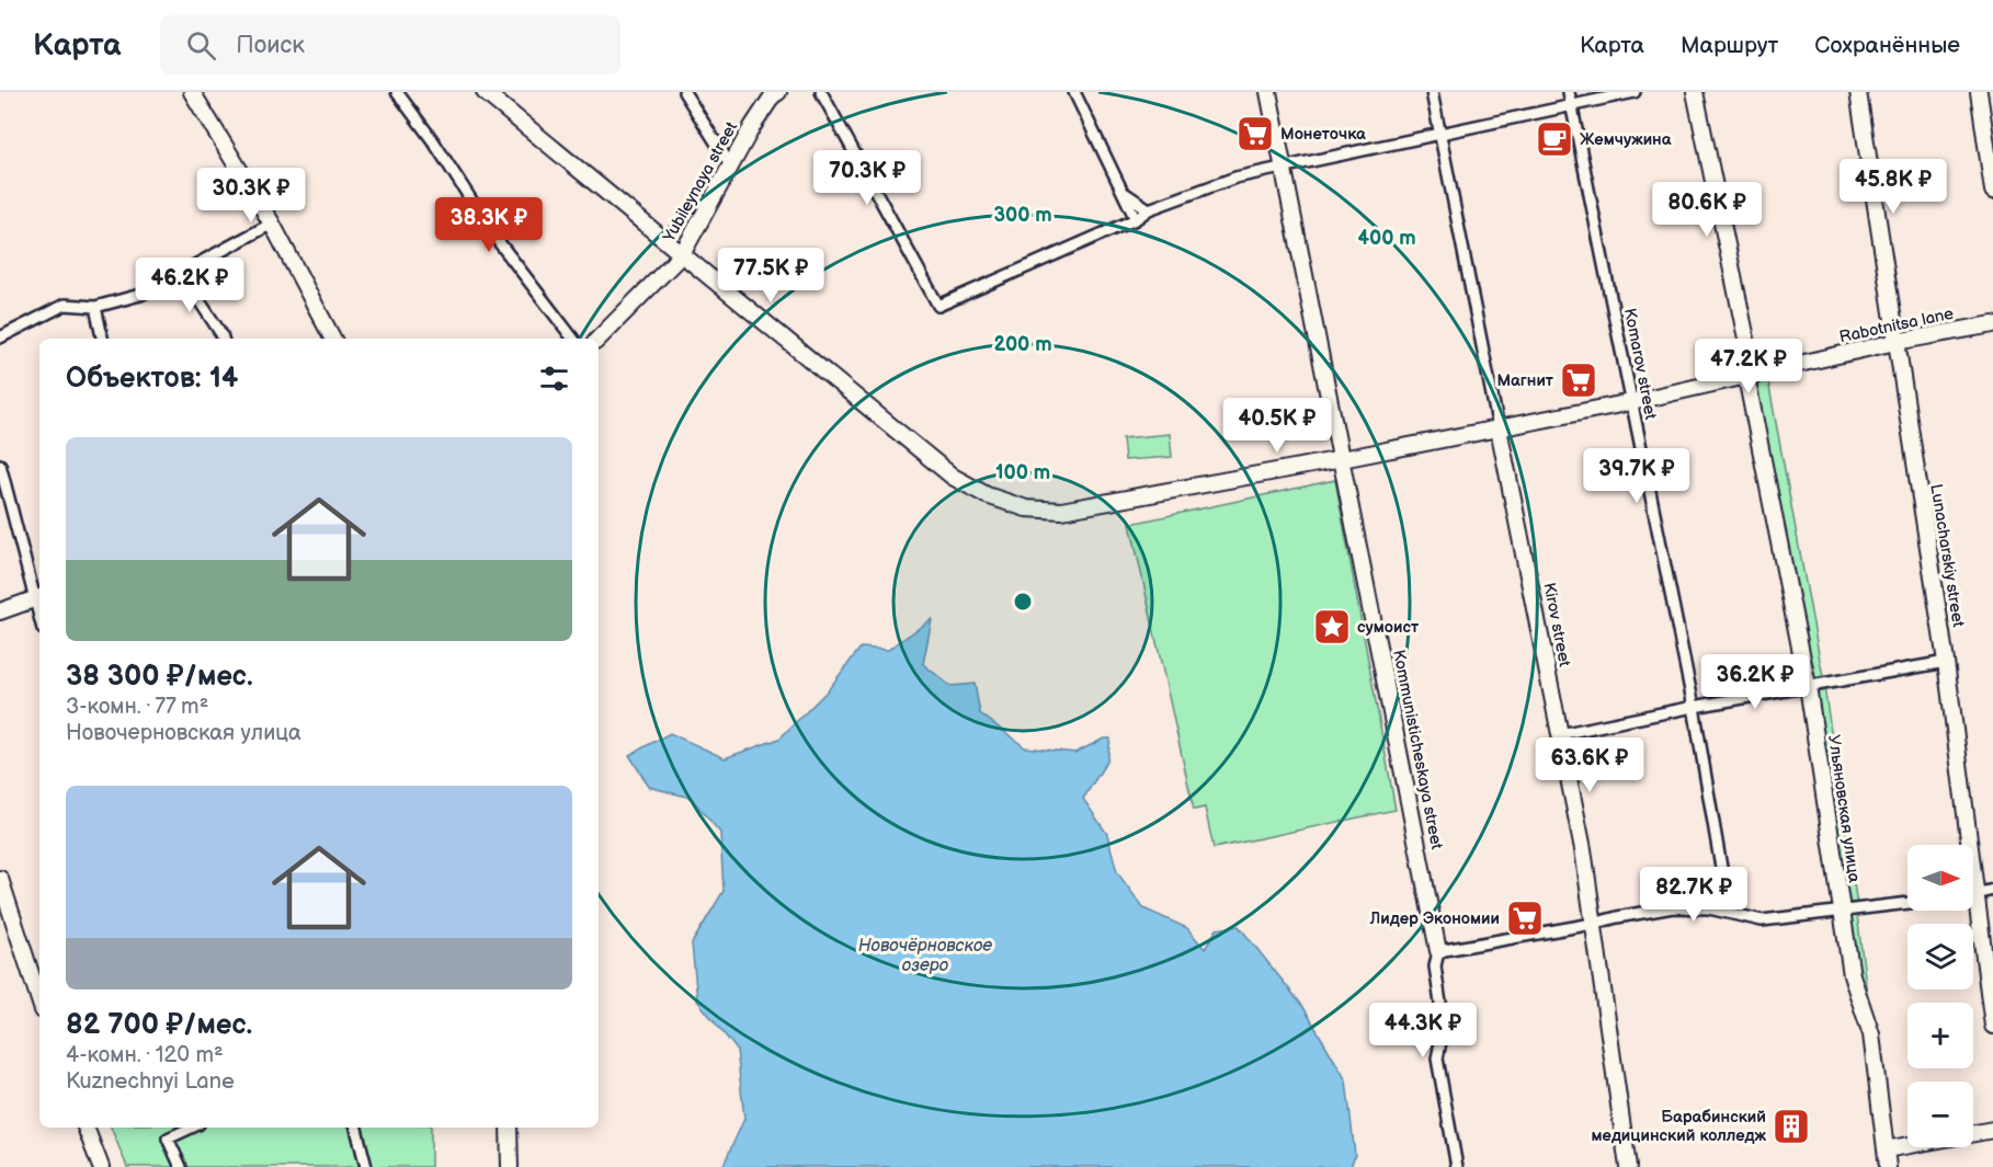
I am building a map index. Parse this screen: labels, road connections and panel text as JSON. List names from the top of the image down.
{
  "streets": {
    "street": [
      "Yubileynaya street",
      "Rabotnitsa lane",
      "Komarov street",
      "Lunacharskiy street",
      "Kirov street",
      "Kommunisticheskaya street",
      "Ульяновская улица"
    ]
  },
  "crossings": [
    ["Yubileynaya street", "Rabotnitsa lane"],
    ["Rabotnitsa lane", "Komarov street"],
    ["Rabotnitsa lane", "Lunacharskiy street"],
    ["Rabotnitsa lane", "Kirov street"],
    ["Rabotnitsa lane", "Kommunisticheskaya street"],
    ["Rabotnitsa lane", "Ульяновская улица"]
  ],
  "water": ["Новочёрновское озеро"],
  "places": {
    "supermarket": ["Монеточка", "Магнит", "Лидер Экономии"],
    "cafe": ["Жемчужина"],
    "place": ["сумоист"],
    "building": ["Барабинский медицинский колледж"]
  },
  "north": "right",
  "page": {
    "header": "Карта",
    "search": "Поиск",
    "nav": ["Карта", "Маршрут", "Сохранённые"],
    "price": [
      "70.3K ₽",
      "45.8K ₽",
      "30.3K ₽",
      "80.6K ₽",
      "38.3K ₽",
      "77.5K ₽",
      "46.2K ₽",
      "47.2K ₽",
      "40.5K ₽",
      "39.7K ₽",
      "36.2K ₽",
      "63.6K ₽",
      "82.7K ₽",
      "44.3K ₽"
    ],
    "heading": "Объектов: 14",
    "list": [
      {
        "name": "38 300 ₽/мес.",
        "note": "3-комн. · 77 m² · Новочерновская улица"
      },
      {
        "name": "82 700 ₽/мес.",
        "note": "4-комн. · 120 m² · Kuznechnyi Lane"
      }
    ],
    "map_buttons": ["+", "−"]
  },
  "rings": [
    "300 m",
    "400 m",
    "200 m",
    "100 m"
  ]
}
